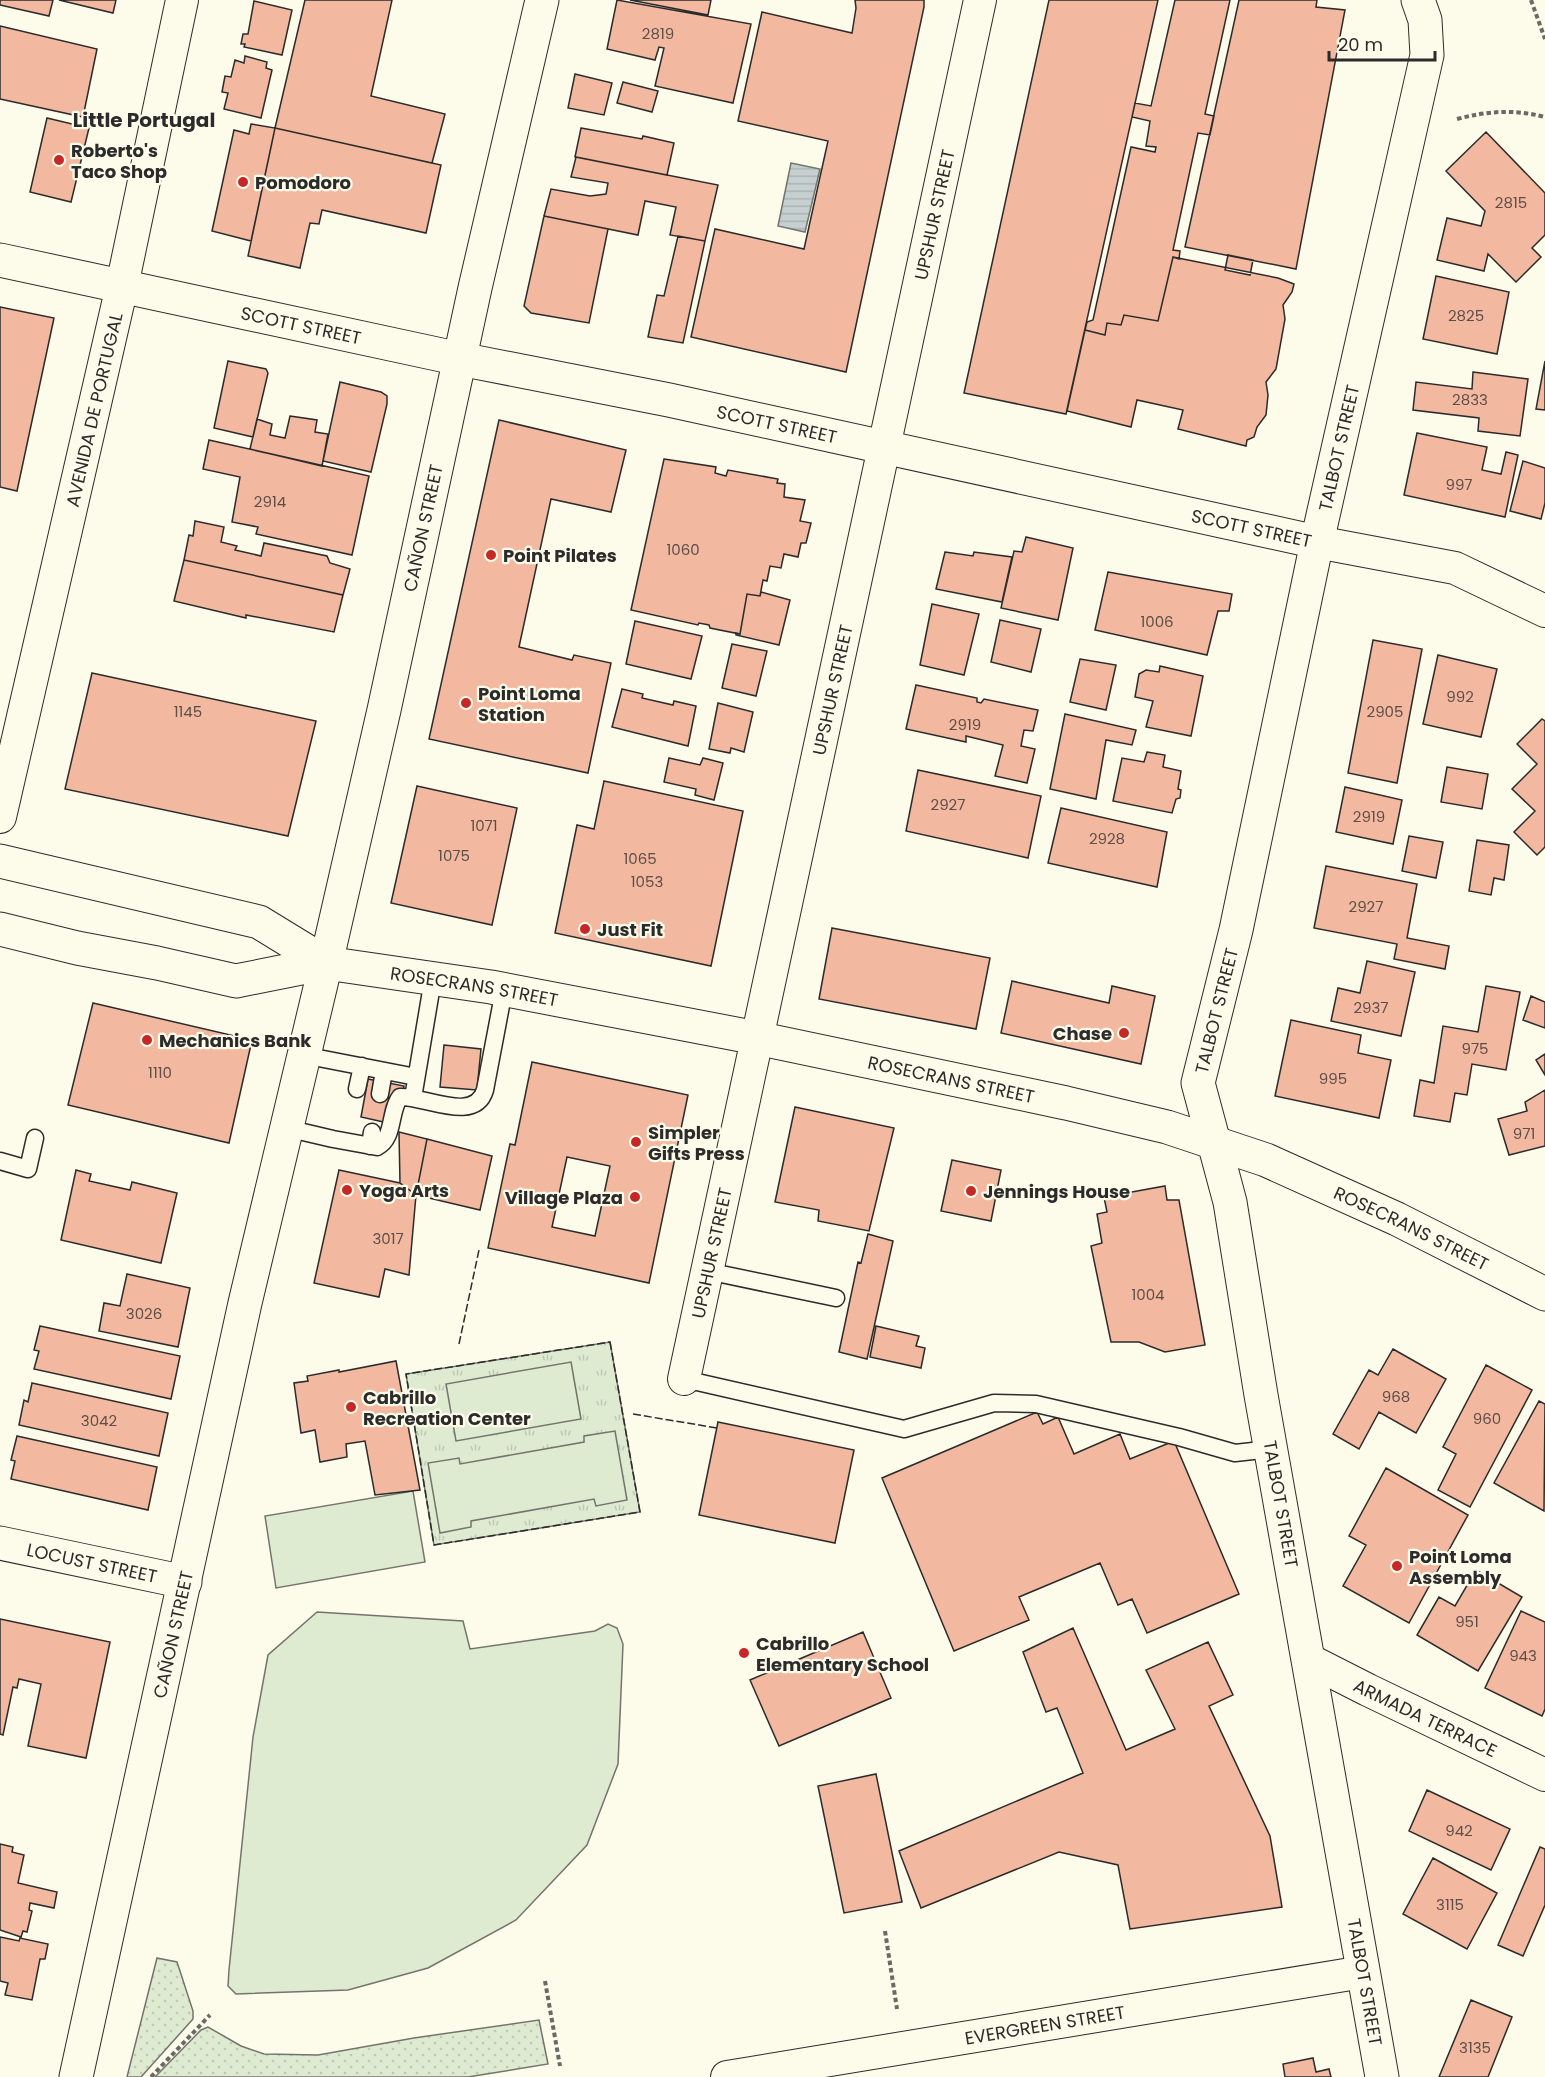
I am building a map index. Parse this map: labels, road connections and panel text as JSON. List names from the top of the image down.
{
  "streets": {
    "main road": [
      "SCOTT STREET",
      "TALBOT STREET",
      "CAÑON STREET",
      "ROSECRANS STREET",
      "LOCUST STREET"
    ],
    "street": [
      "UPSHUR STREET",
      "AVENIDA DE PORTUGAL",
      "ARMADA TERRACE",
      "EVERGREEN STREET"
    ]
  },
  "crossings": [
    ["UPSHUR STREET", "SCOTT STREET"],
    ["UPSHUR STREET", "ROSECRANS STREET"],
    ["SCOTT STREET", "AVENIDA DE PORTUGAL"],
    ["SCOTT STREET", "TALBOT STREET"],
    ["SCOTT STREET", "CAÑON STREET"],
    ["TALBOT STREET", "ROSECRANS STREET"],
    ["TALBOT STREET", "ARMADA TERRACE"],
    ["TALBOT STREET", "EVERGREEN STREET"],
    ["CAÑON STREET", "ROSECRANS STREET"],
    ["CAÑON STREET", "LOCUST STREET"]
  ],
  "districts": ["Little Portugal"],
  "places": [
    "Roberto's Taco Shop",
    "Pomodoro",
    "Point Pilates",
    "Point Loma Station",
    "Just Fit",
    "Chase",
    "Mechanics Bank",
    "Simpler Gifts Press",
    "Yoga Arts",
    "Jennings House",
    "Village Plaza",
    "Cabrillo Recreation Center",
    "Point Loma Assembly",
    "Cabrillo Elementary School"
  ],
  "house_numbers": [
    "2819",
    "2815",
    "2825",
    "2833",
    "997",
    "2914",
    "1060",
    "1006",
    "992",
    "1145",
    "2905",
    "2919",
    "2927",
    "2919",
    "1071",
    "2928",
    "1075",
    "1065",
    "1053",
    "2927",
    "2937",
    "975",
    "1110",
    "995",
    "971",
    "3017",
    "1004",
    "3026",
    "968",
    "960",
    "3042",
    "951",
    "943",
    "942",
    "3115",
    "3135"
  ],
  "scale_bar": "20 m"
}
